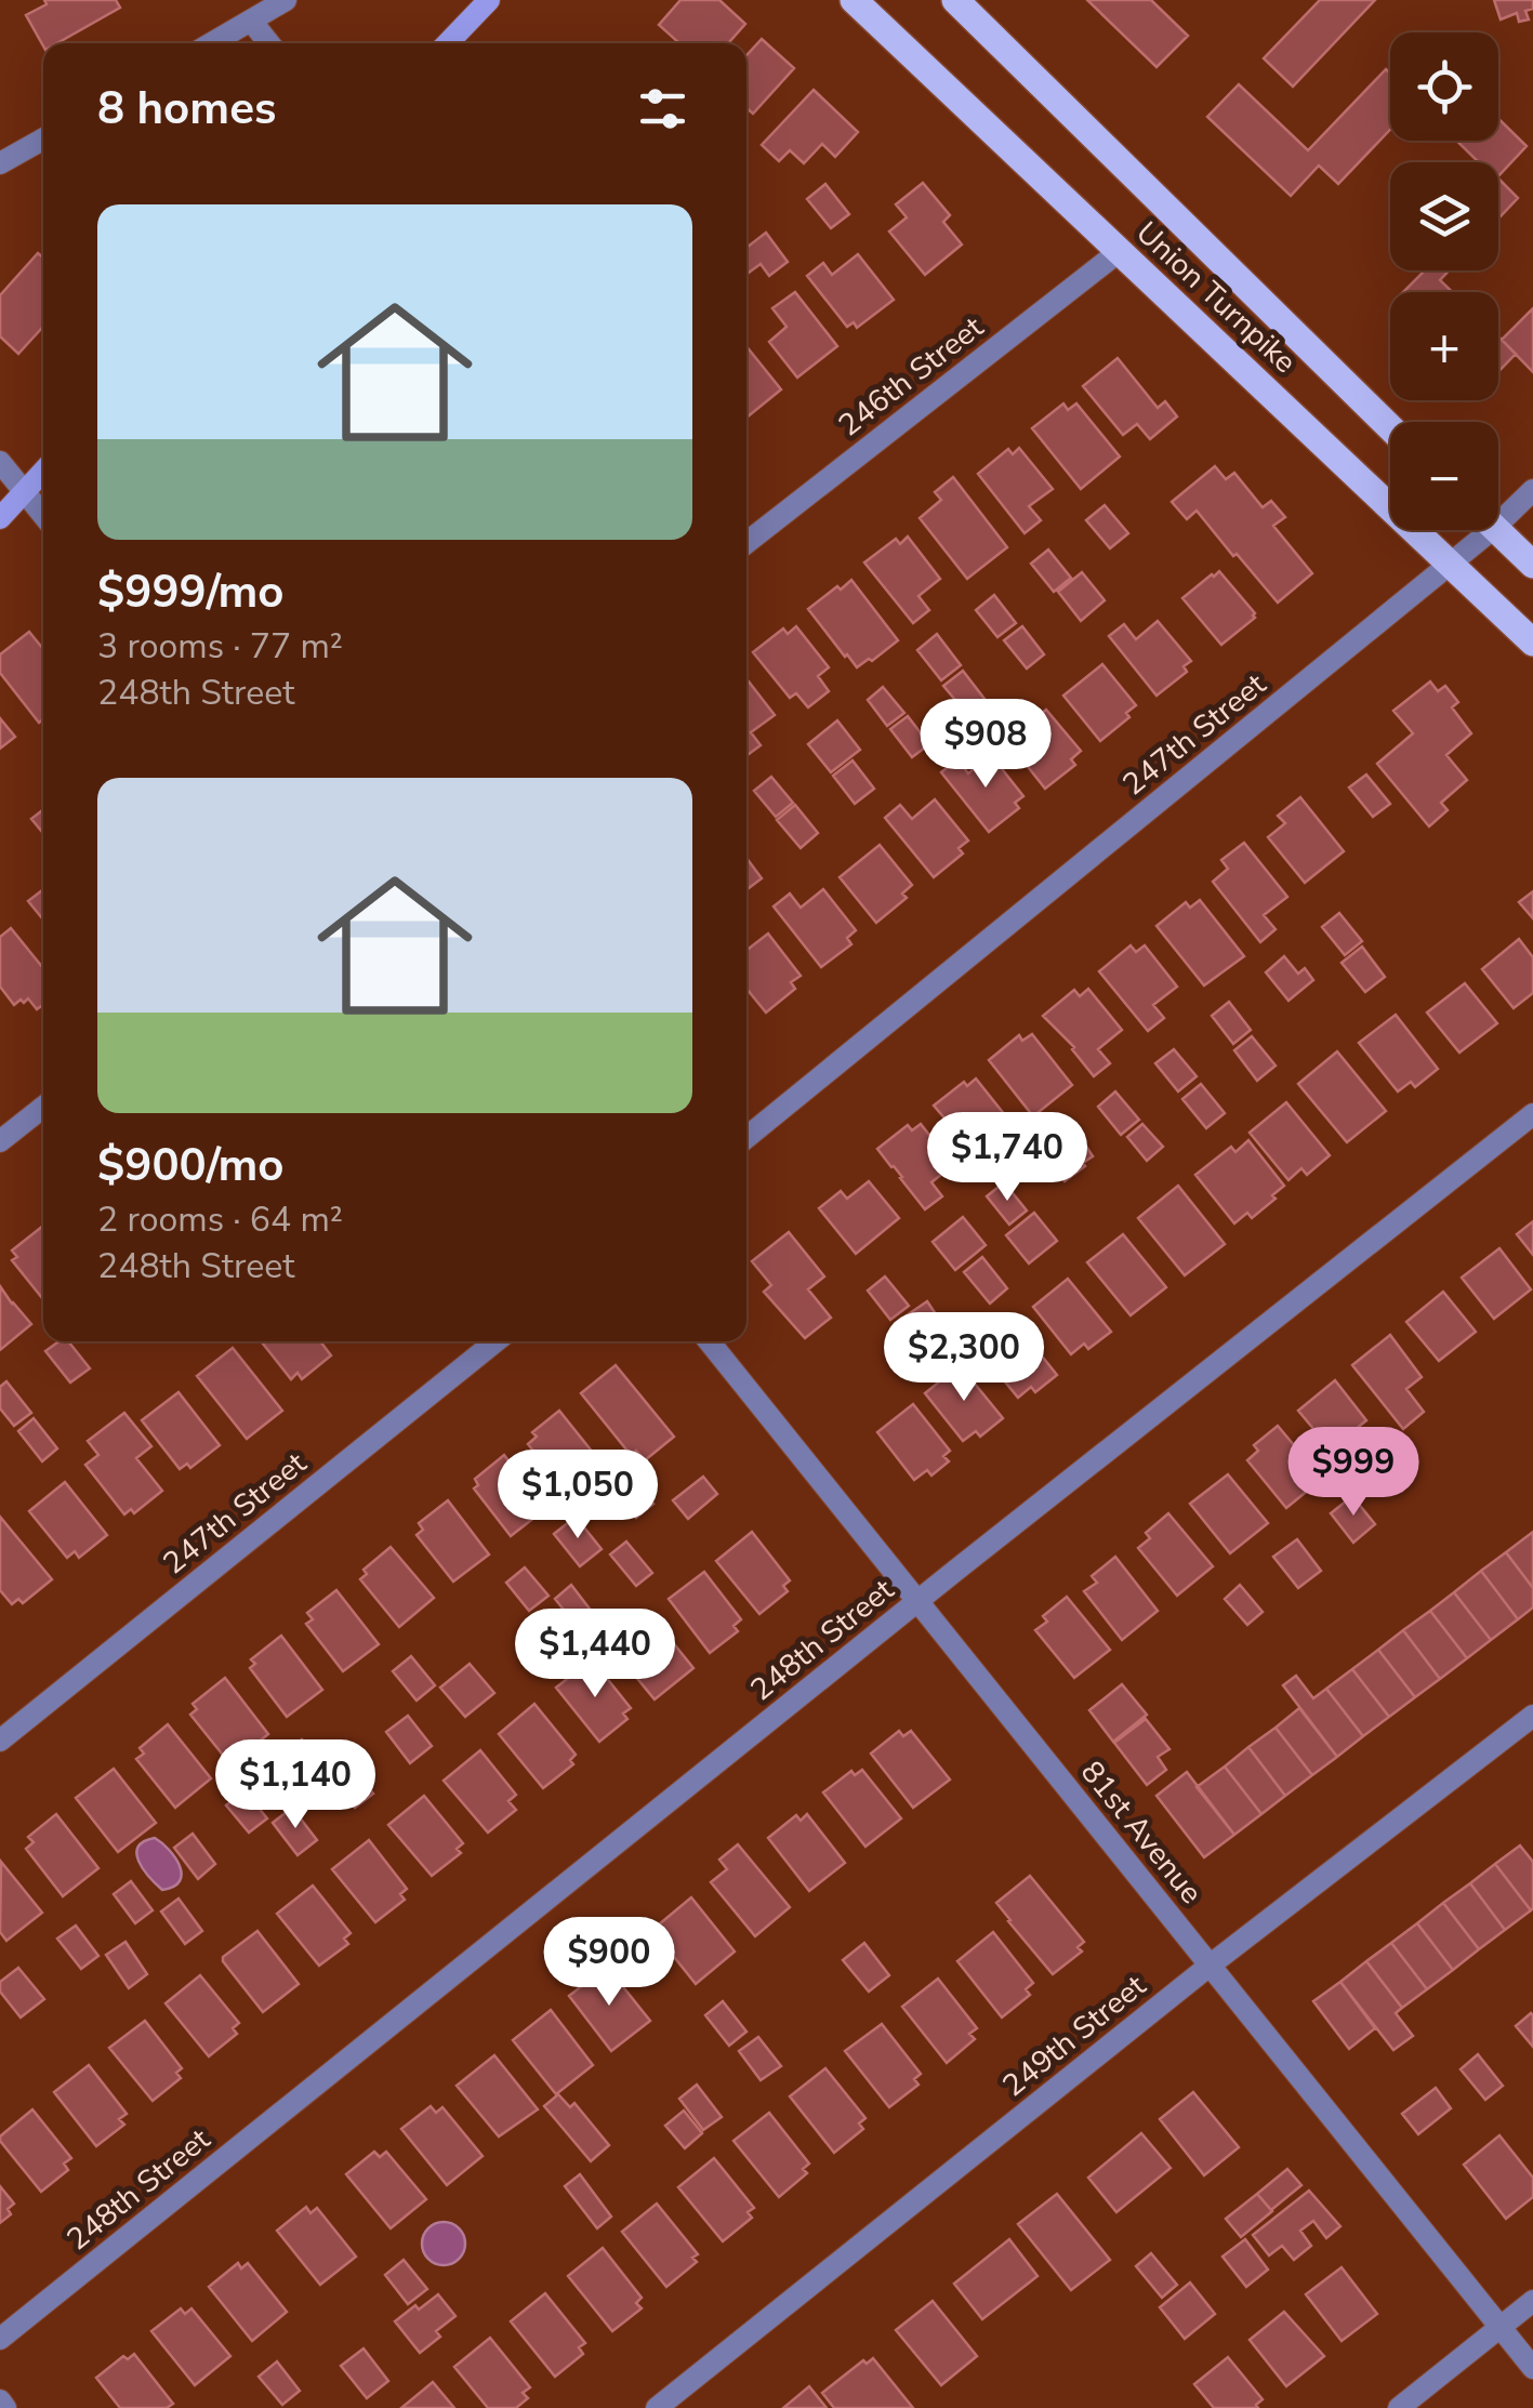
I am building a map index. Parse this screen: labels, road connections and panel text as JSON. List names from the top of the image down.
{
  "streets": {
    "main road": ["Union Turnpike"],
    "street": [
      "246th Street",
      "247th Street",
      "248th Street",
      "81st Avenue",
      "249th Street"
    ]
  },
  "crossings": [
    ["Union Turnpike", "246th Street"],
    ["Union Turnpike", "247th Street"],
    ["248th Street", "81st Avenue"],
    ["81st Avenue", "249th Street"]
  ],
  "page": {
    "map_buttons": ["+", "−"],
    "heading": "8 homes",
    "list": [
      {
        "name": "$999/mo",
        "note": "3 rooms · 77 m² · 248th Street"
      },
      {
        "name": "$900/mo",
        "note": "2 rooms · 64 m² · 248th Street"
      }
    ],
    "price": [
      "$908",
      "$1,740",
      "$2,300",
      "$999",
      "$1,050",
      "$1,440",
      "$1,140",
      "$900"
    ]
  }
}
